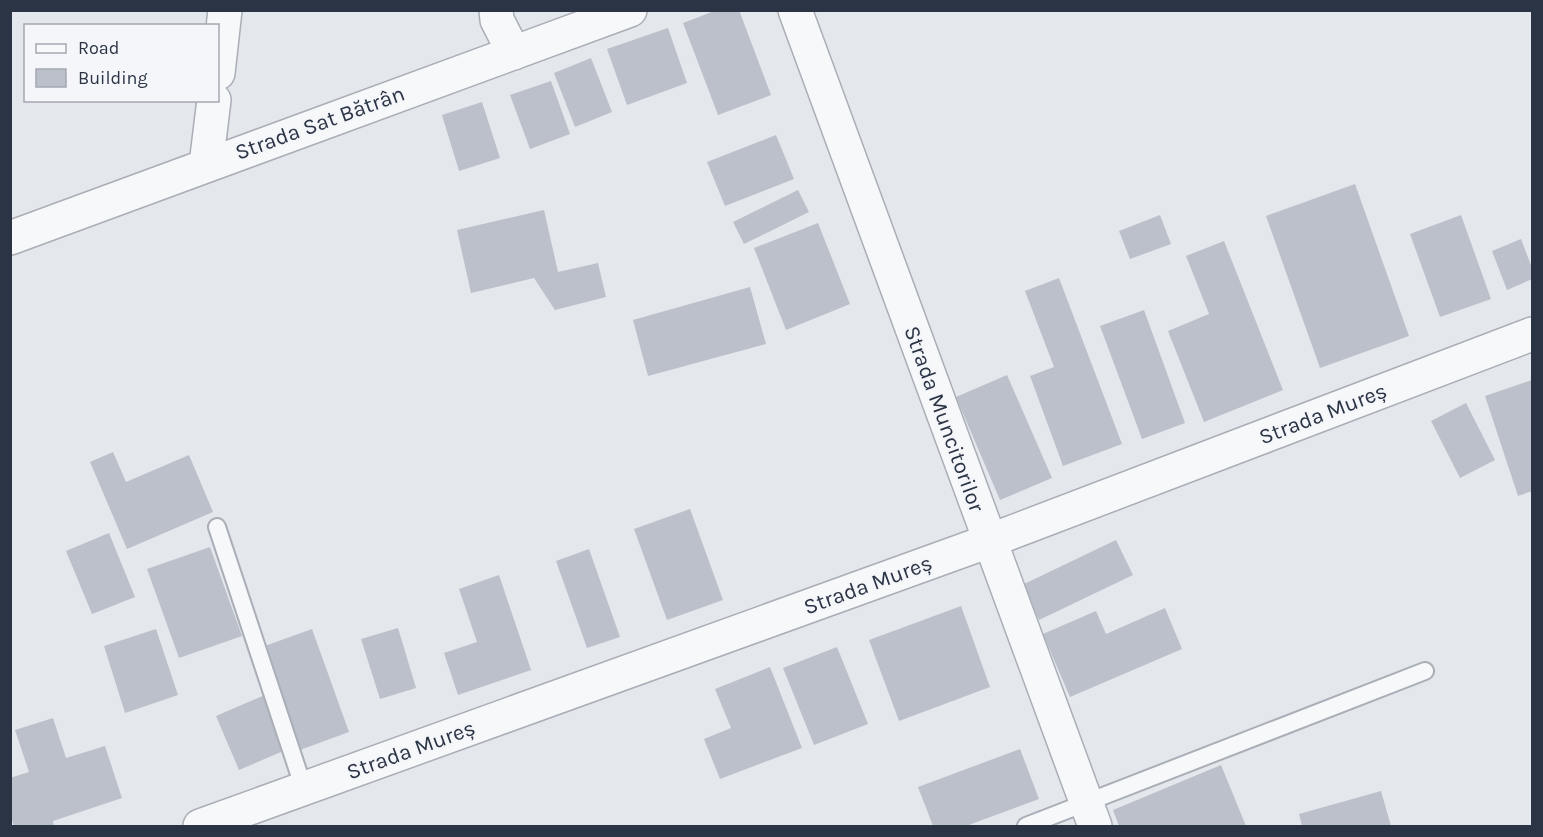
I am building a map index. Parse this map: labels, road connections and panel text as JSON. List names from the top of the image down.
{
  "streets": {
    "street": ["Strada Sat Bătrân", "Strada Mureș", "Strada Muncitorilor"]
  },
  "crossings": [
    ["Strada Mureș", "Strada Muncitorilor"]
  ],
  "legend": ["Road", "Building"]
}
